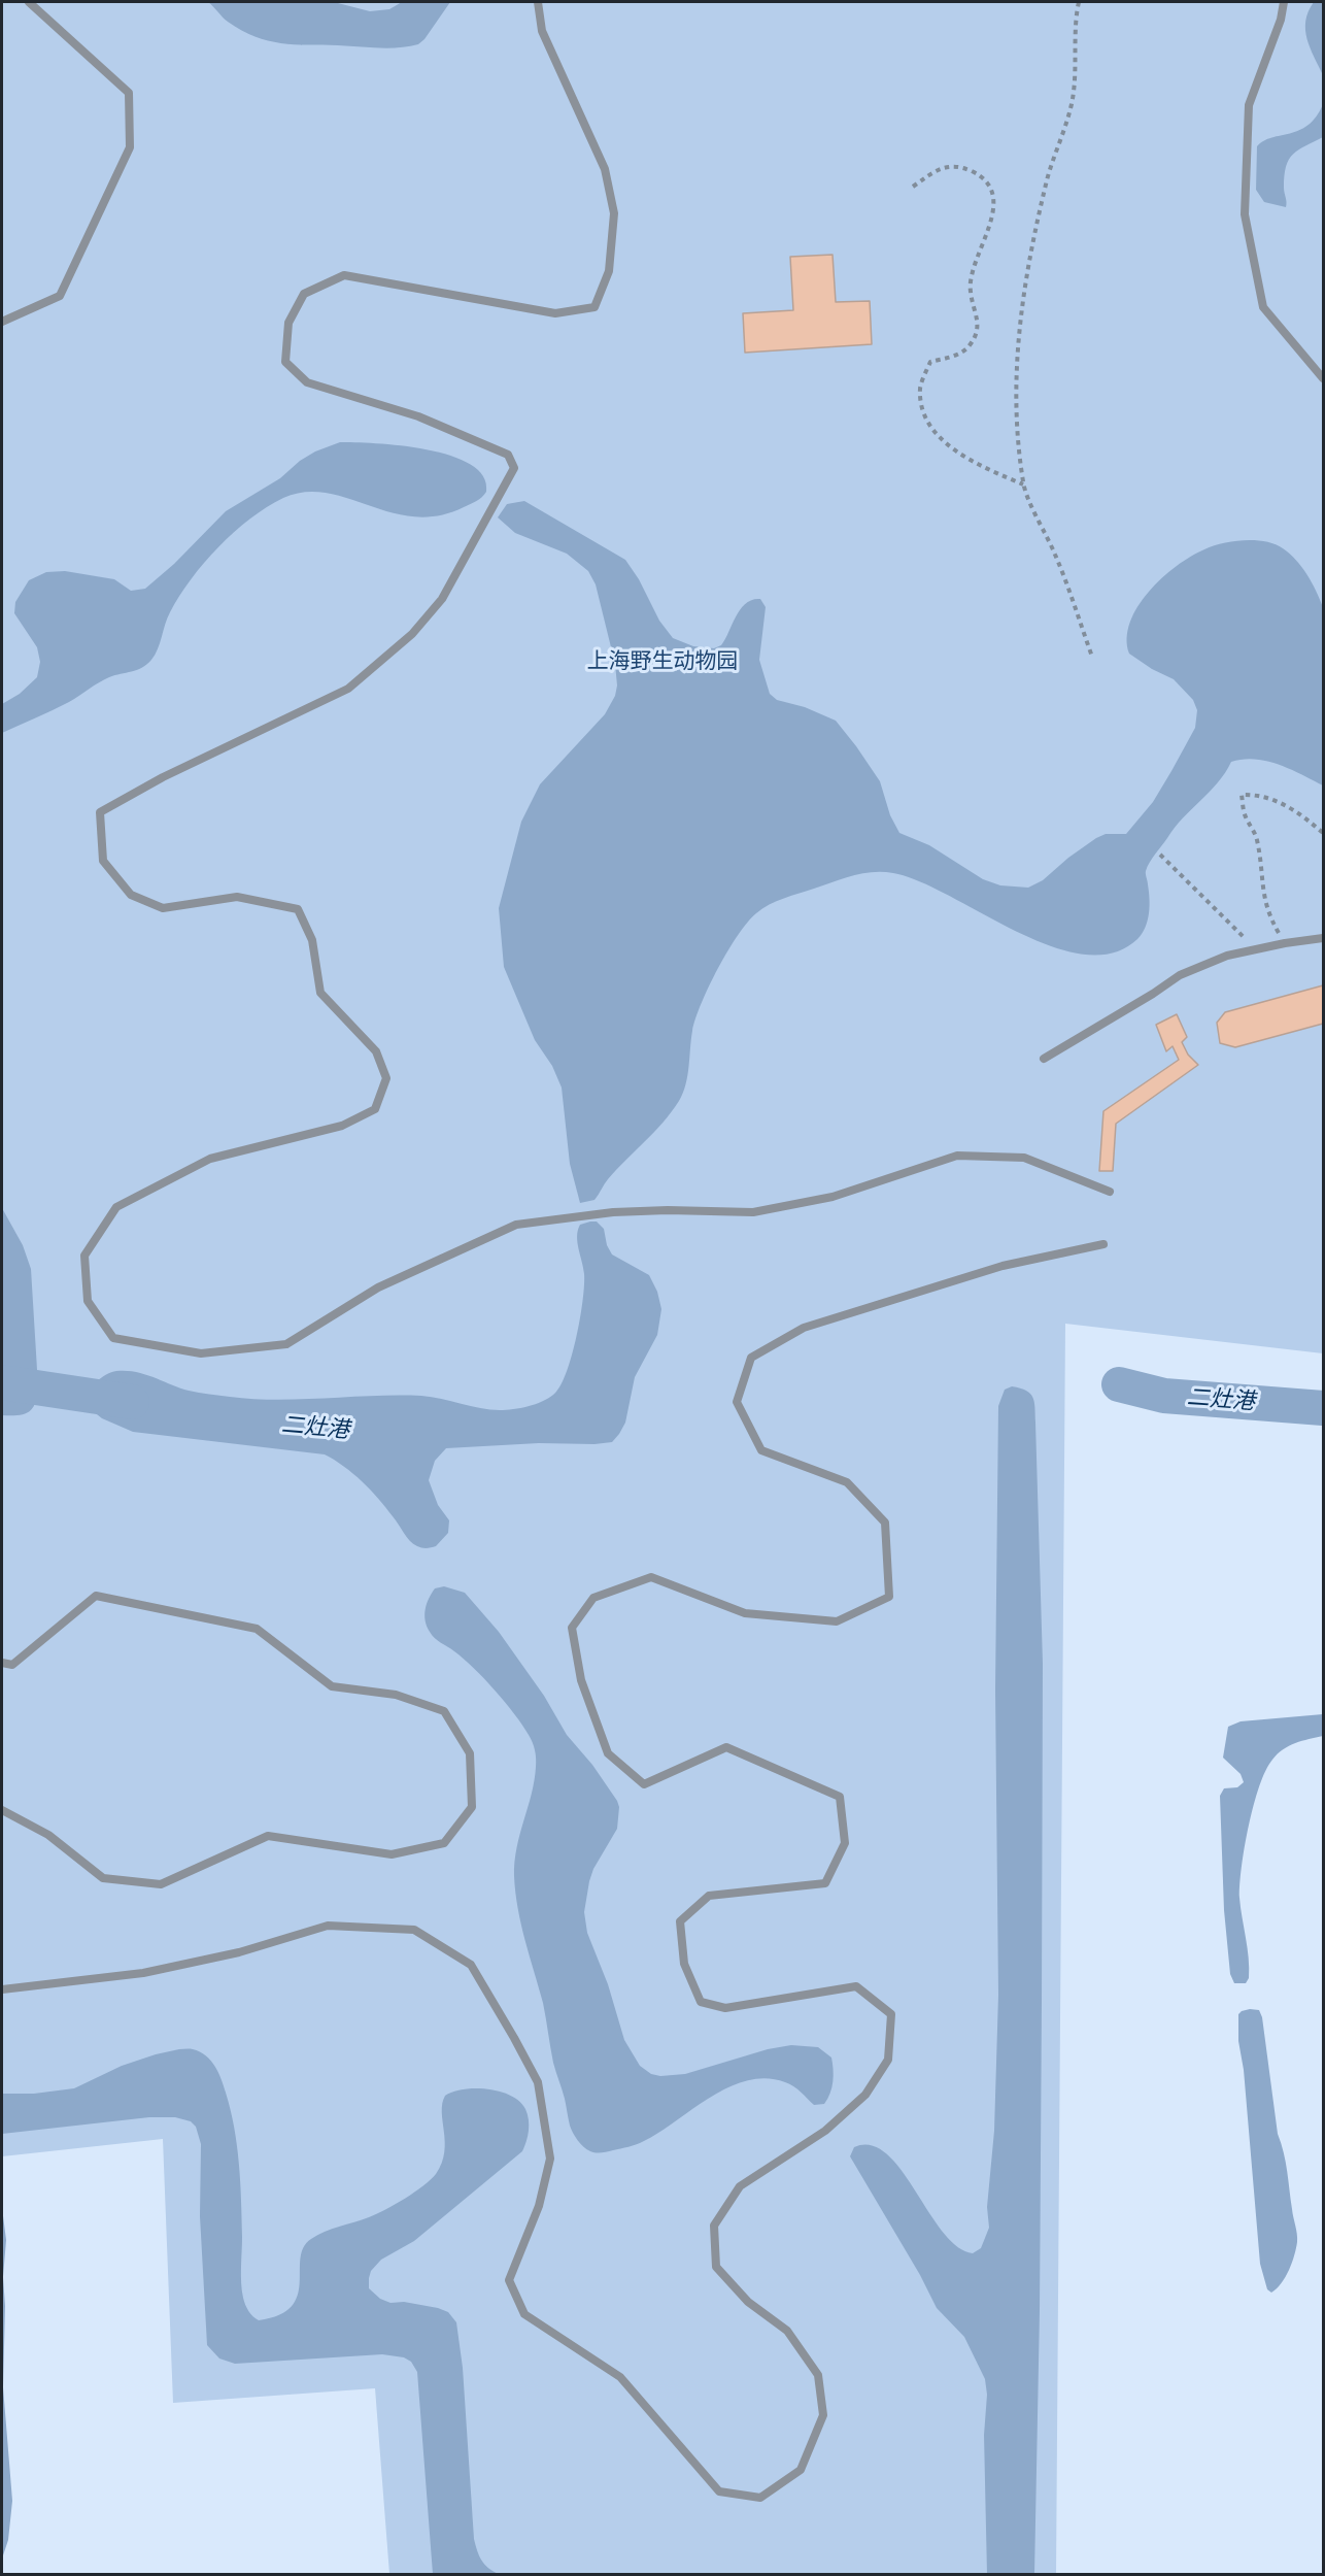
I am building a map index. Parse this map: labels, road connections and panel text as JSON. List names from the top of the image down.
{
  "water": ["二灶港"],
  "parks": ["上海野生动物园"]
}
